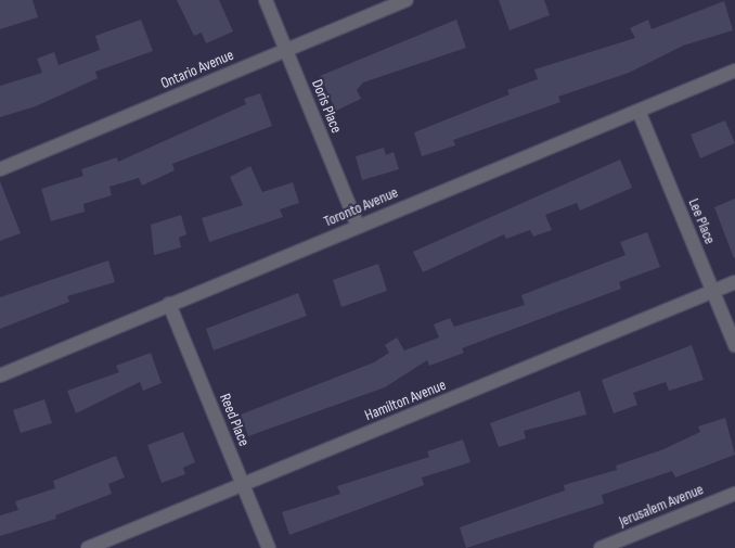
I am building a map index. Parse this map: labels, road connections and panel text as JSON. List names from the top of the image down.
{
  "streets": {
    "street": [
      "Ontario Avenue",
      "Doris Place",
      "Toronto Avenue",
      "Lee Place",
      "Hamilton Avenue",
      "Reed Place",
      "Jerusalem Avenue"
    ]
  },
  "crossings": [
    ["Ontario Avenue", "Doris Place"],
    ["Doris Place", "Toronto Avenue"],
    ["Toronto Avenue", "Lee Place"],
    ["Toronto Avenue", "Reed Place"],
    ["Lee Place", "Hamilton Avenue"],
    ["Hamilton Avenue", "Reed Place"]
  ]
}
